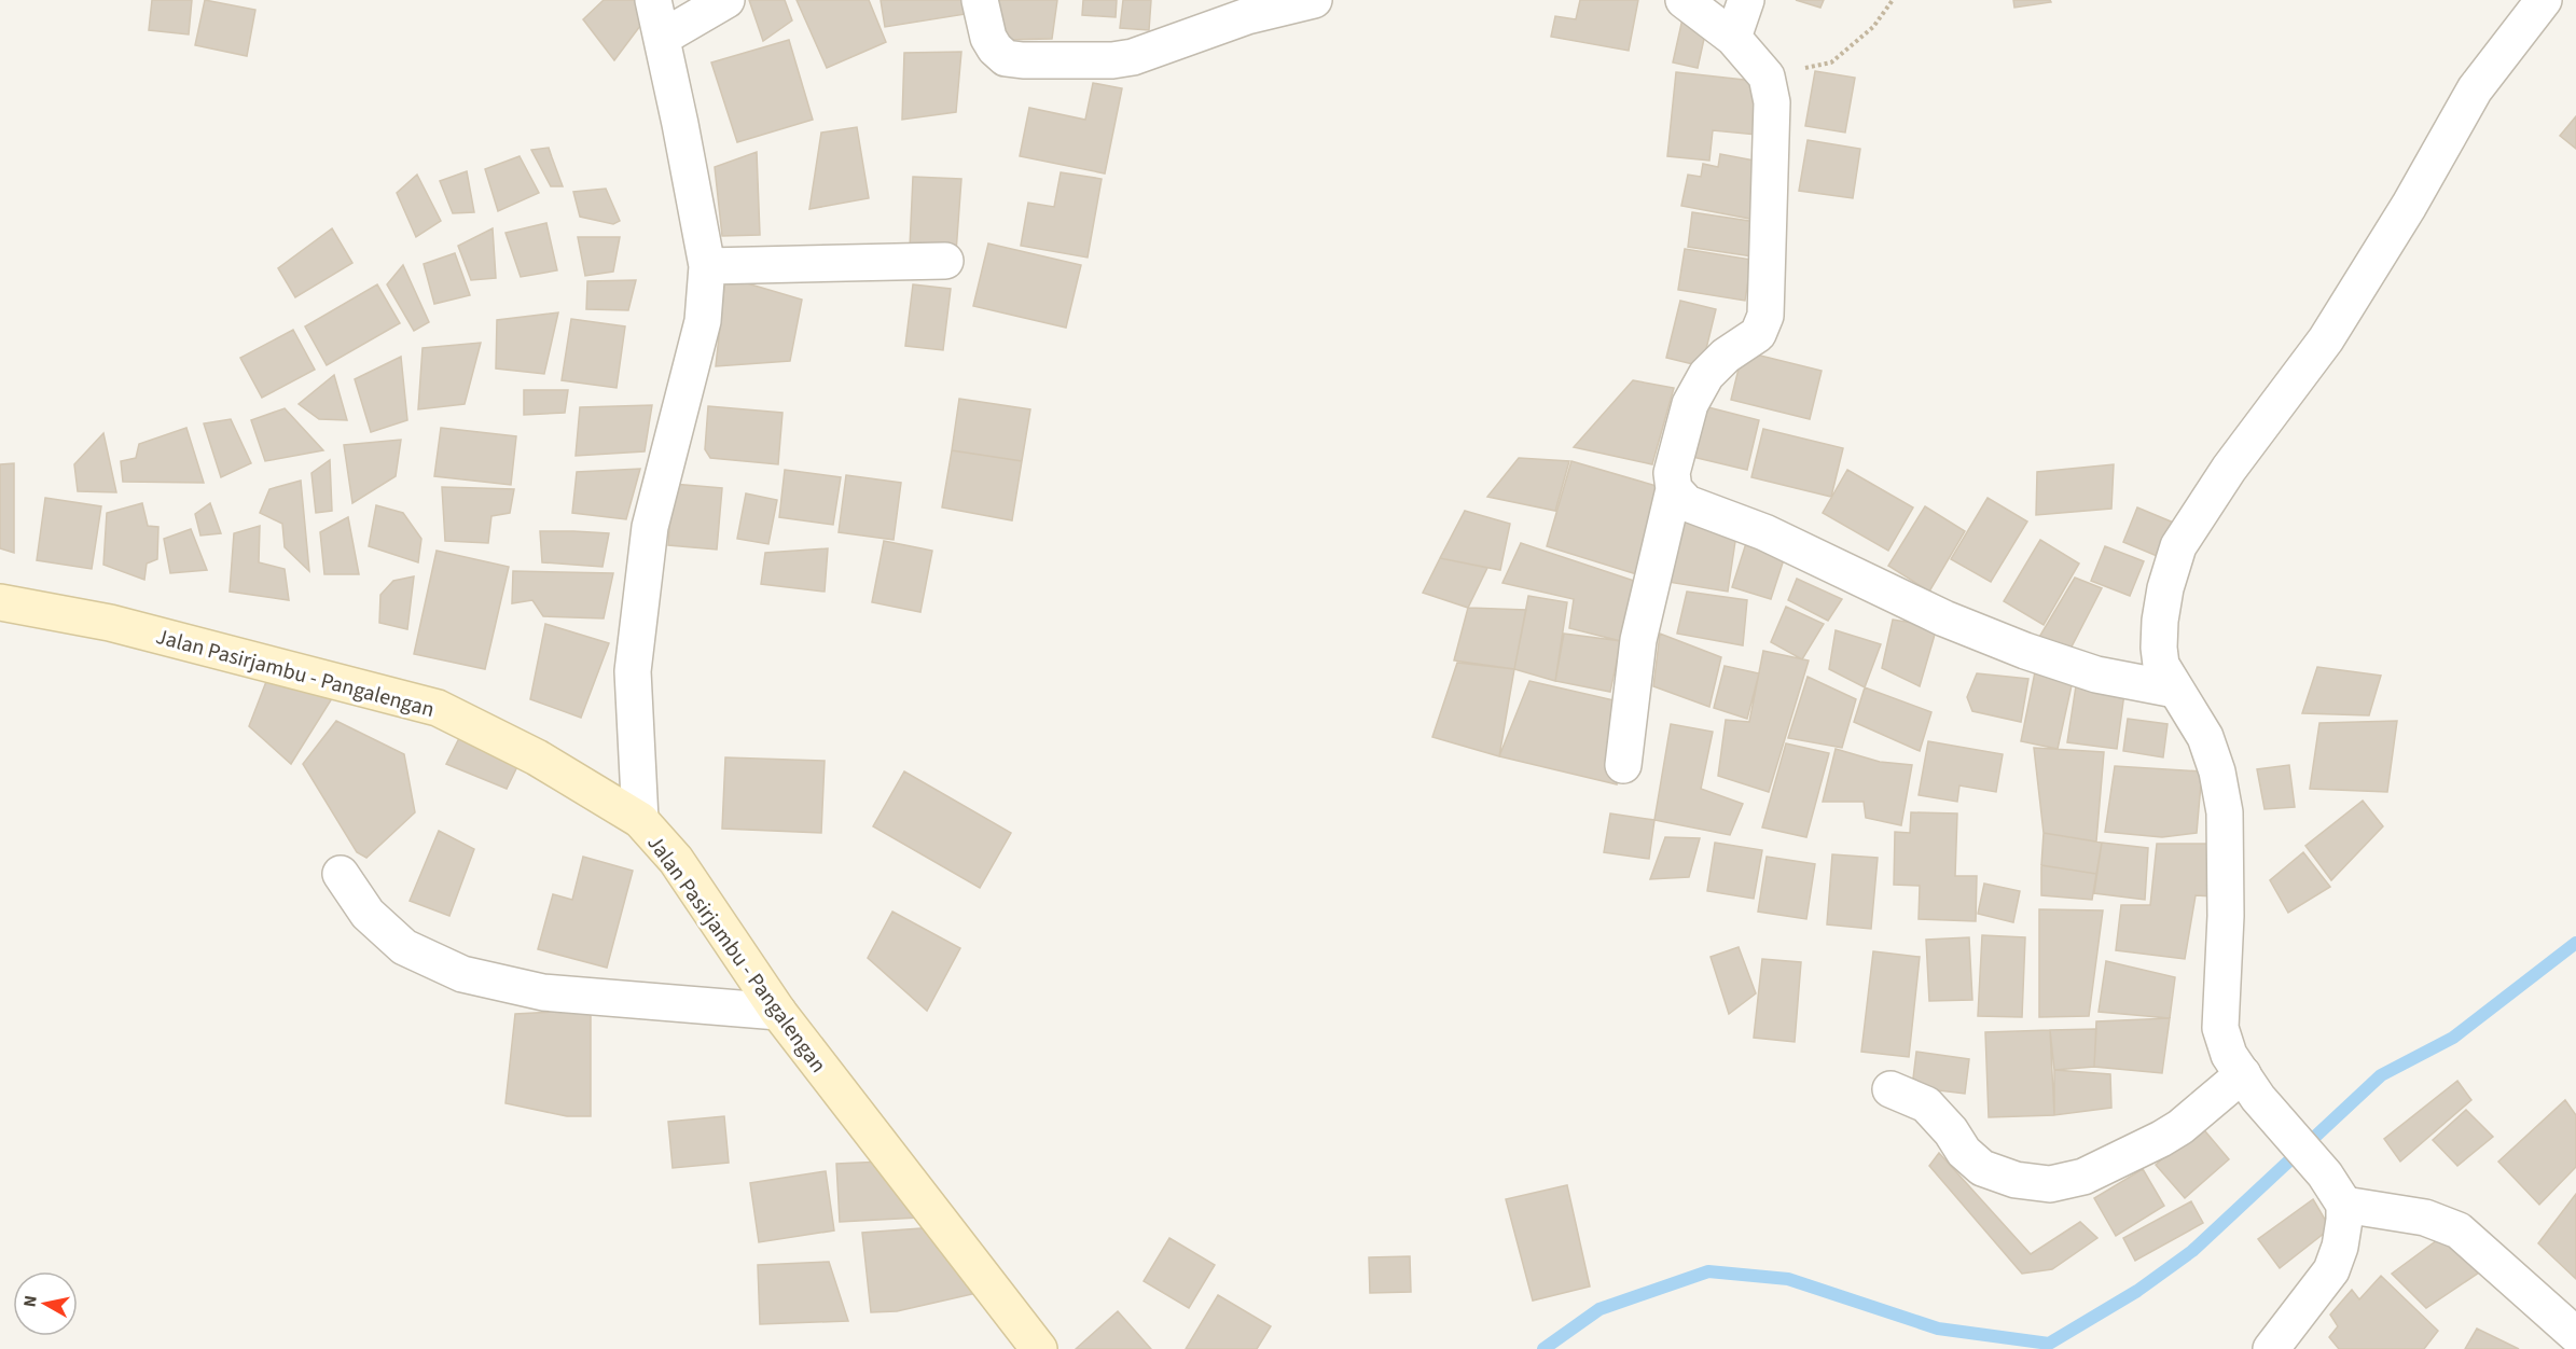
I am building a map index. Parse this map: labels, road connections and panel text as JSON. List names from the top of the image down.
{
  "streets": {
    "main road": ["Jalan Pasirjambu - Pangalengan"]
  },
  "north": "left"
}
